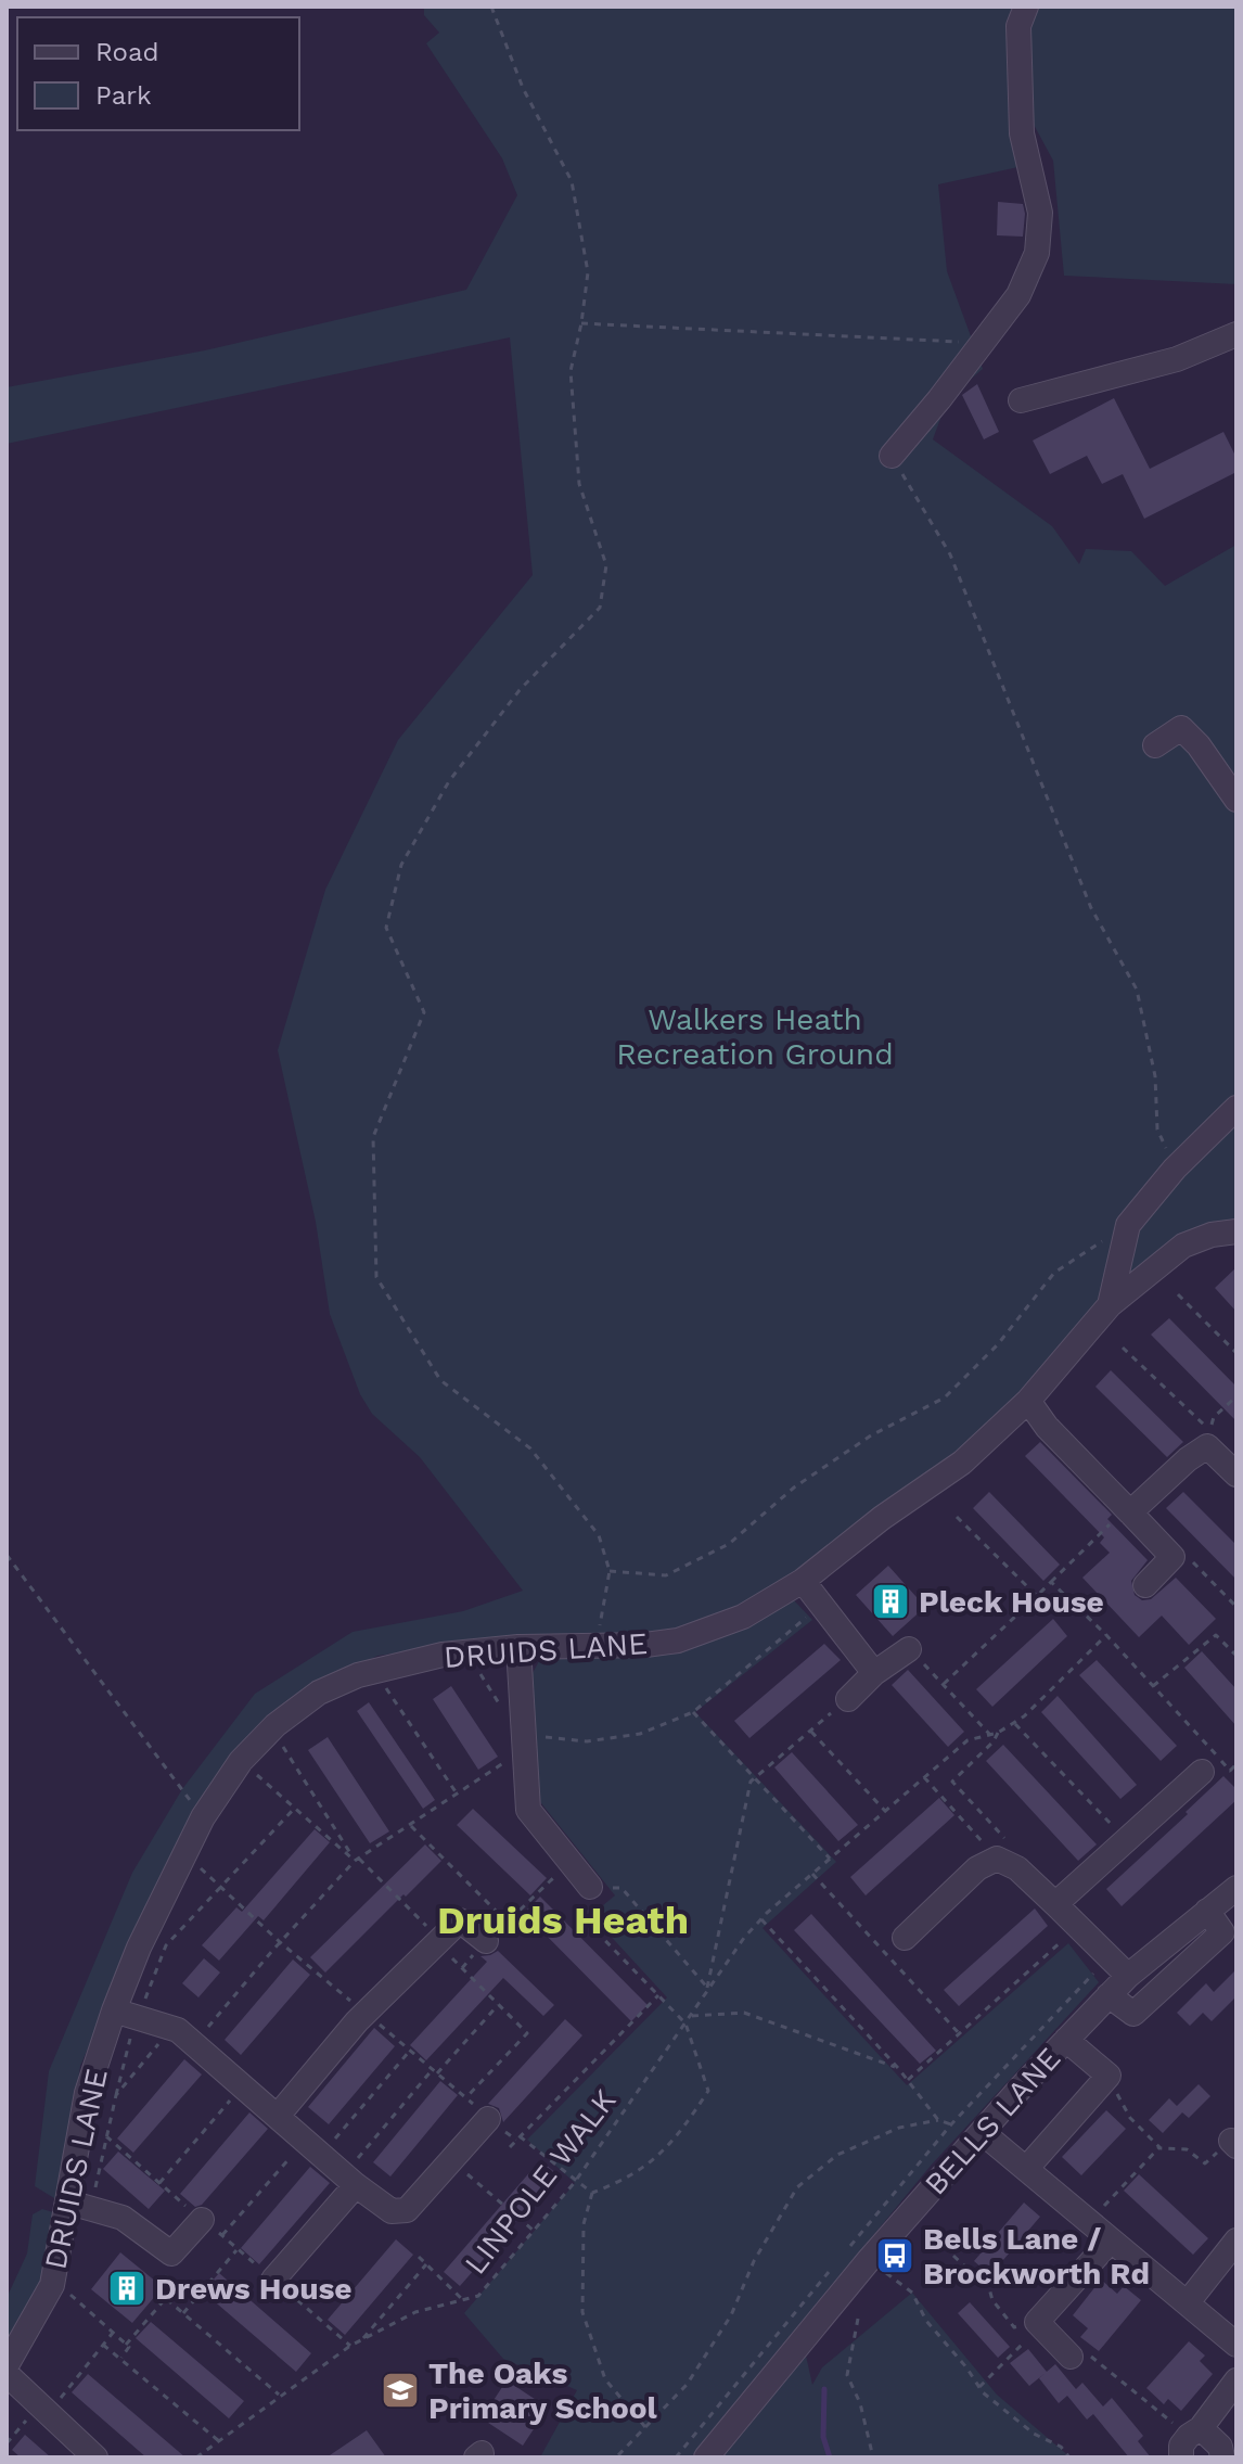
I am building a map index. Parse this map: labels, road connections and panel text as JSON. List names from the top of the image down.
{
  "streets": {
    "street": ["DRUIDS LANE", "BELLS LANE"],
    "path": ["LINPOLE WALK"]
  },
  "districts": ["Druids Heath"],
  "parks": ["Walkers Heath Recreation Ground"],
  "places": {
    "building": ["Pleck House", "Drews House"],
    "bus stop": ["Bells Lane / Brockworth Rd"],
    "school or university": ["The Oaks Primary School"]
  },
  "legend": ["Road", "Park"]
}
